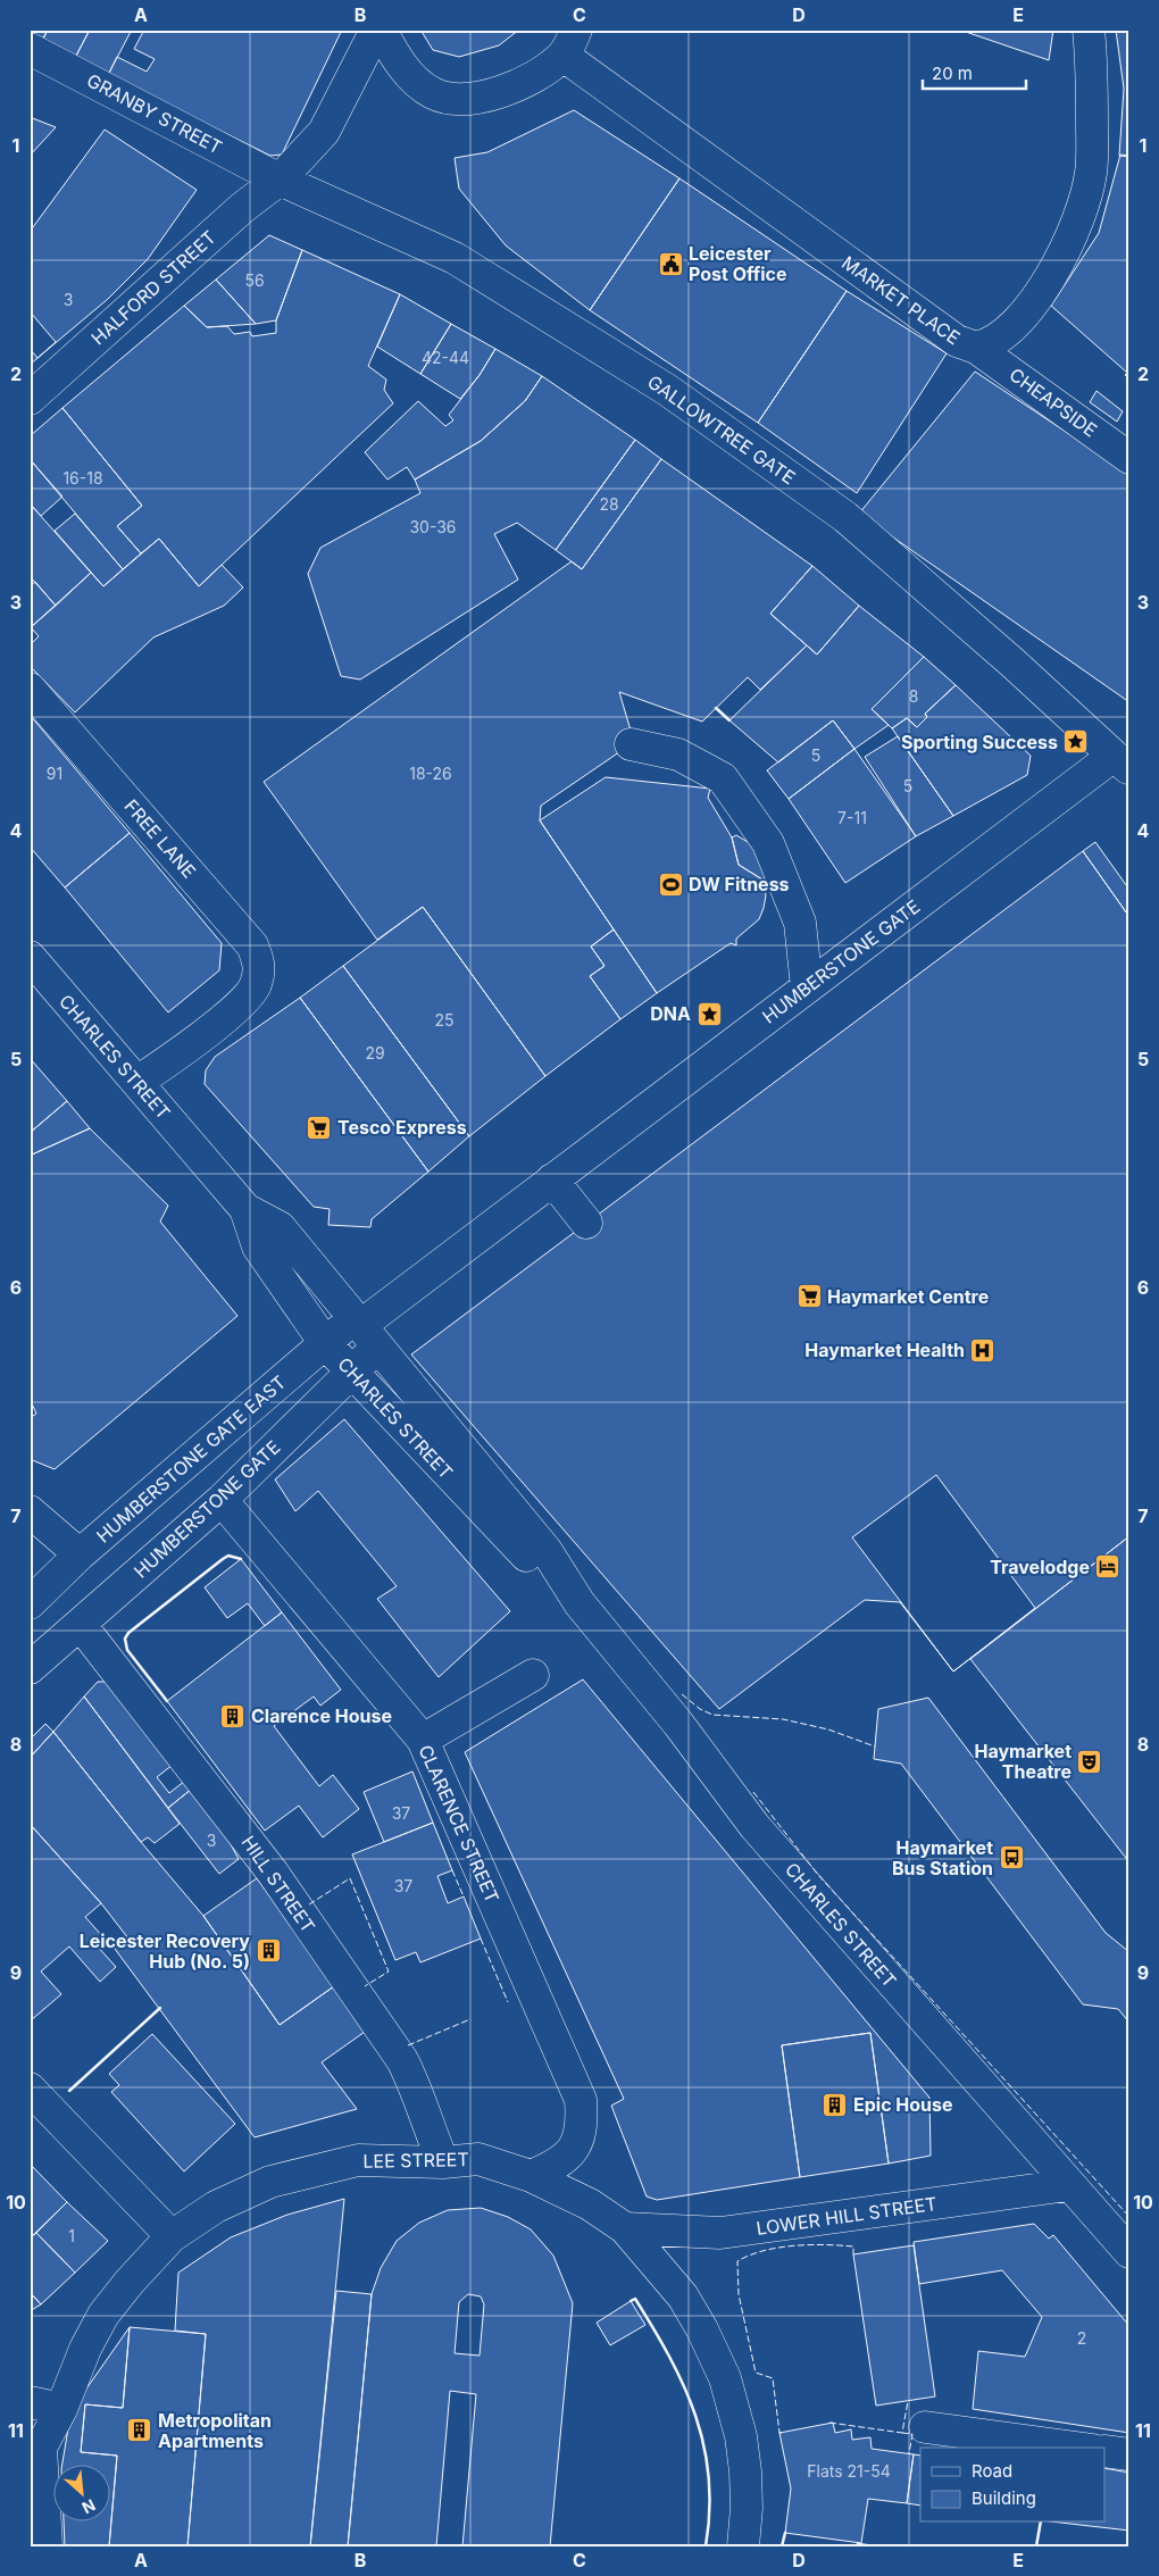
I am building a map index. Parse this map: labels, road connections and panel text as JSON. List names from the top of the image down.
{
  "streets": {
    "street": [
      "GRANBY STREET",
      "HALFORD STREET",
      "MARKET PLACE",
      "CHEAPSIDE",
      "GALLOWTREE GATE",
      "FREE LANE",
      "HUMBERSTONE GATE",
      "CHARLES STREET",
      "HUMBERSTONE GATE EAST",
      "CLARENCE STREET",
      "HILL STREET",
      "LEE STREET",
      "LOWER HILL STREET"
    ]
  },
  "crossings": [
    ["GRANBY STREET", "HALFORD STREET"],
    ["GRANBY STREET", "GALLOWTREE GATE"],
    ["HALFORD STREET", "GALLOWTREE GATE"],
    ["MARKET PLACE", "CHEAPSIDE"],
    ["GALLOWTREE GATE", "HUMBERSTONE GATE"],
    ["FREE LANE", "CHARLES STREET"],
    ["HUMBERSTONE GATE", "CHARLES STREET"],
    ["HUMBERSTONE GATE", "HUMBERSTONE GATE EAST"],
    ["HUMBERSTONE GATE", "CLARENCE STREET"],
    ["HUMBERSTONE GATE", "HILL STREET"],
    ["CHARLES STREET", "HUMBERSTONE GATE EAST"],
    ["CHARLES STREET", "LOWER HILL STREET"],
    ["CLARENCE STREET", "LEE STREET"],
    ["HILL STREET", "LEE STREET"],
    ["LEE STREET", "LOWER HILL STREET"]
  ],
  "places": {
    "public building": ["Leicester Post Office"],
    "place": ["Sporting Success", "DNA"],
    "sports": ["DW Fitness"],
    "supermarket": ["Tesco Express", "Haymarket Centre"],
    "hospital": ["Haymarket Health"],
    "hotel": ["Travelodge"],
    "building": [
      "Clarence House",
      "Leicester Recovery Hub (No. 5)",
      "Epic House",
      "Metropolitan Apartments"
    ],
    "theatre": ["Haymarket Theatre"],
    "bus stop": ["Haymarket Bus Station"]
  },
  "house_numbers": [
    "56",
    "3",
    "42-44",
    "16-18",
    "28",
    "30-36",
    "8",
    "5",
    "91",
    "18-26",
    "5",
    "7-11",
    "25",
    "29",
    "37",
    "3",
    "37",
    "1",
    "2",
    "Flats 21-54"
  ],
  "legend": ["Road", "Building"],
  "scale_bar": "20 m",
  "north": "bottom right",
  "grid": {
    "columns": [
      "A",
      "B",
      "C",
      "D",
      "E"
    ],
    "rows": [
      "1",
      "2",
      "3",
      "4",
      "5",
      "6",
      "7",
      "8",
      "9",
      "10",
      "11"
    ]
  }
}
